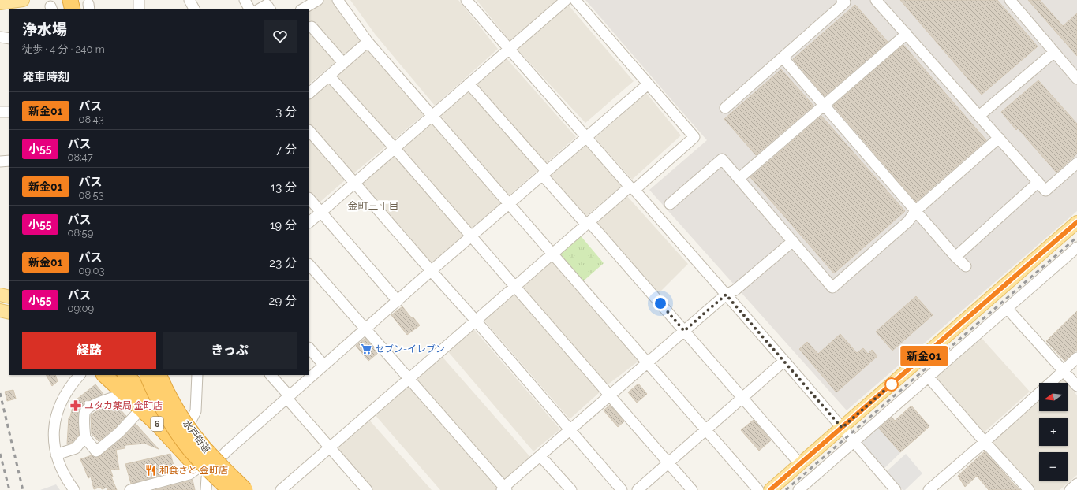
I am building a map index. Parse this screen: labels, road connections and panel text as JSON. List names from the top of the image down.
{
  "streets": {
    "highway": ["6", "水戸街道"]
  },
  "districts": ["金町三丁目"],
  "places": {
    "supermarket": ["セブン-イレブン"],
    "pharmacy": ["ユタカ薬局 金町店"],
    "restaurant": ["和食さと 金町店"]
  },
  "lines": ["bus line 新金01"],
  "north": "left",
  "page": {
    "on_map": "新金01",
    "heading": [
      ["浄水場", "徒歩 · 4 分 · 240 m"],
      "発車時刻"
    ],
    "list": [
      {
        "mark": "新金01",
        "name": "バス",
        "note": "08:43",
        "value": "3 分"
      },
      {
        "mark": "小55",
        "name": "バス",
        "note": "08:47",
        "value": "7 分"
      },
      {
        "mark": "新金01",
        "name": "バス",
        "note": "08:53",
        "value": "13 分"
      },
      {
        "mark": "小55",
        "name": "バス",
        "note": "08:59",
        "value": "19 分"
      },
      {
        "mark": "新金01",
        "name": "バス",
        "note": "09:03",
        "value": "23 分"
      },
      {
        "mark": "小55",
        "name": "バス",
        "note": "09:09",
        "value": "29 分"
      }
    ],
    "buttons": ["経路", "きっぷ"],
    "map_buttons": ["+", "−"]
  }
}
